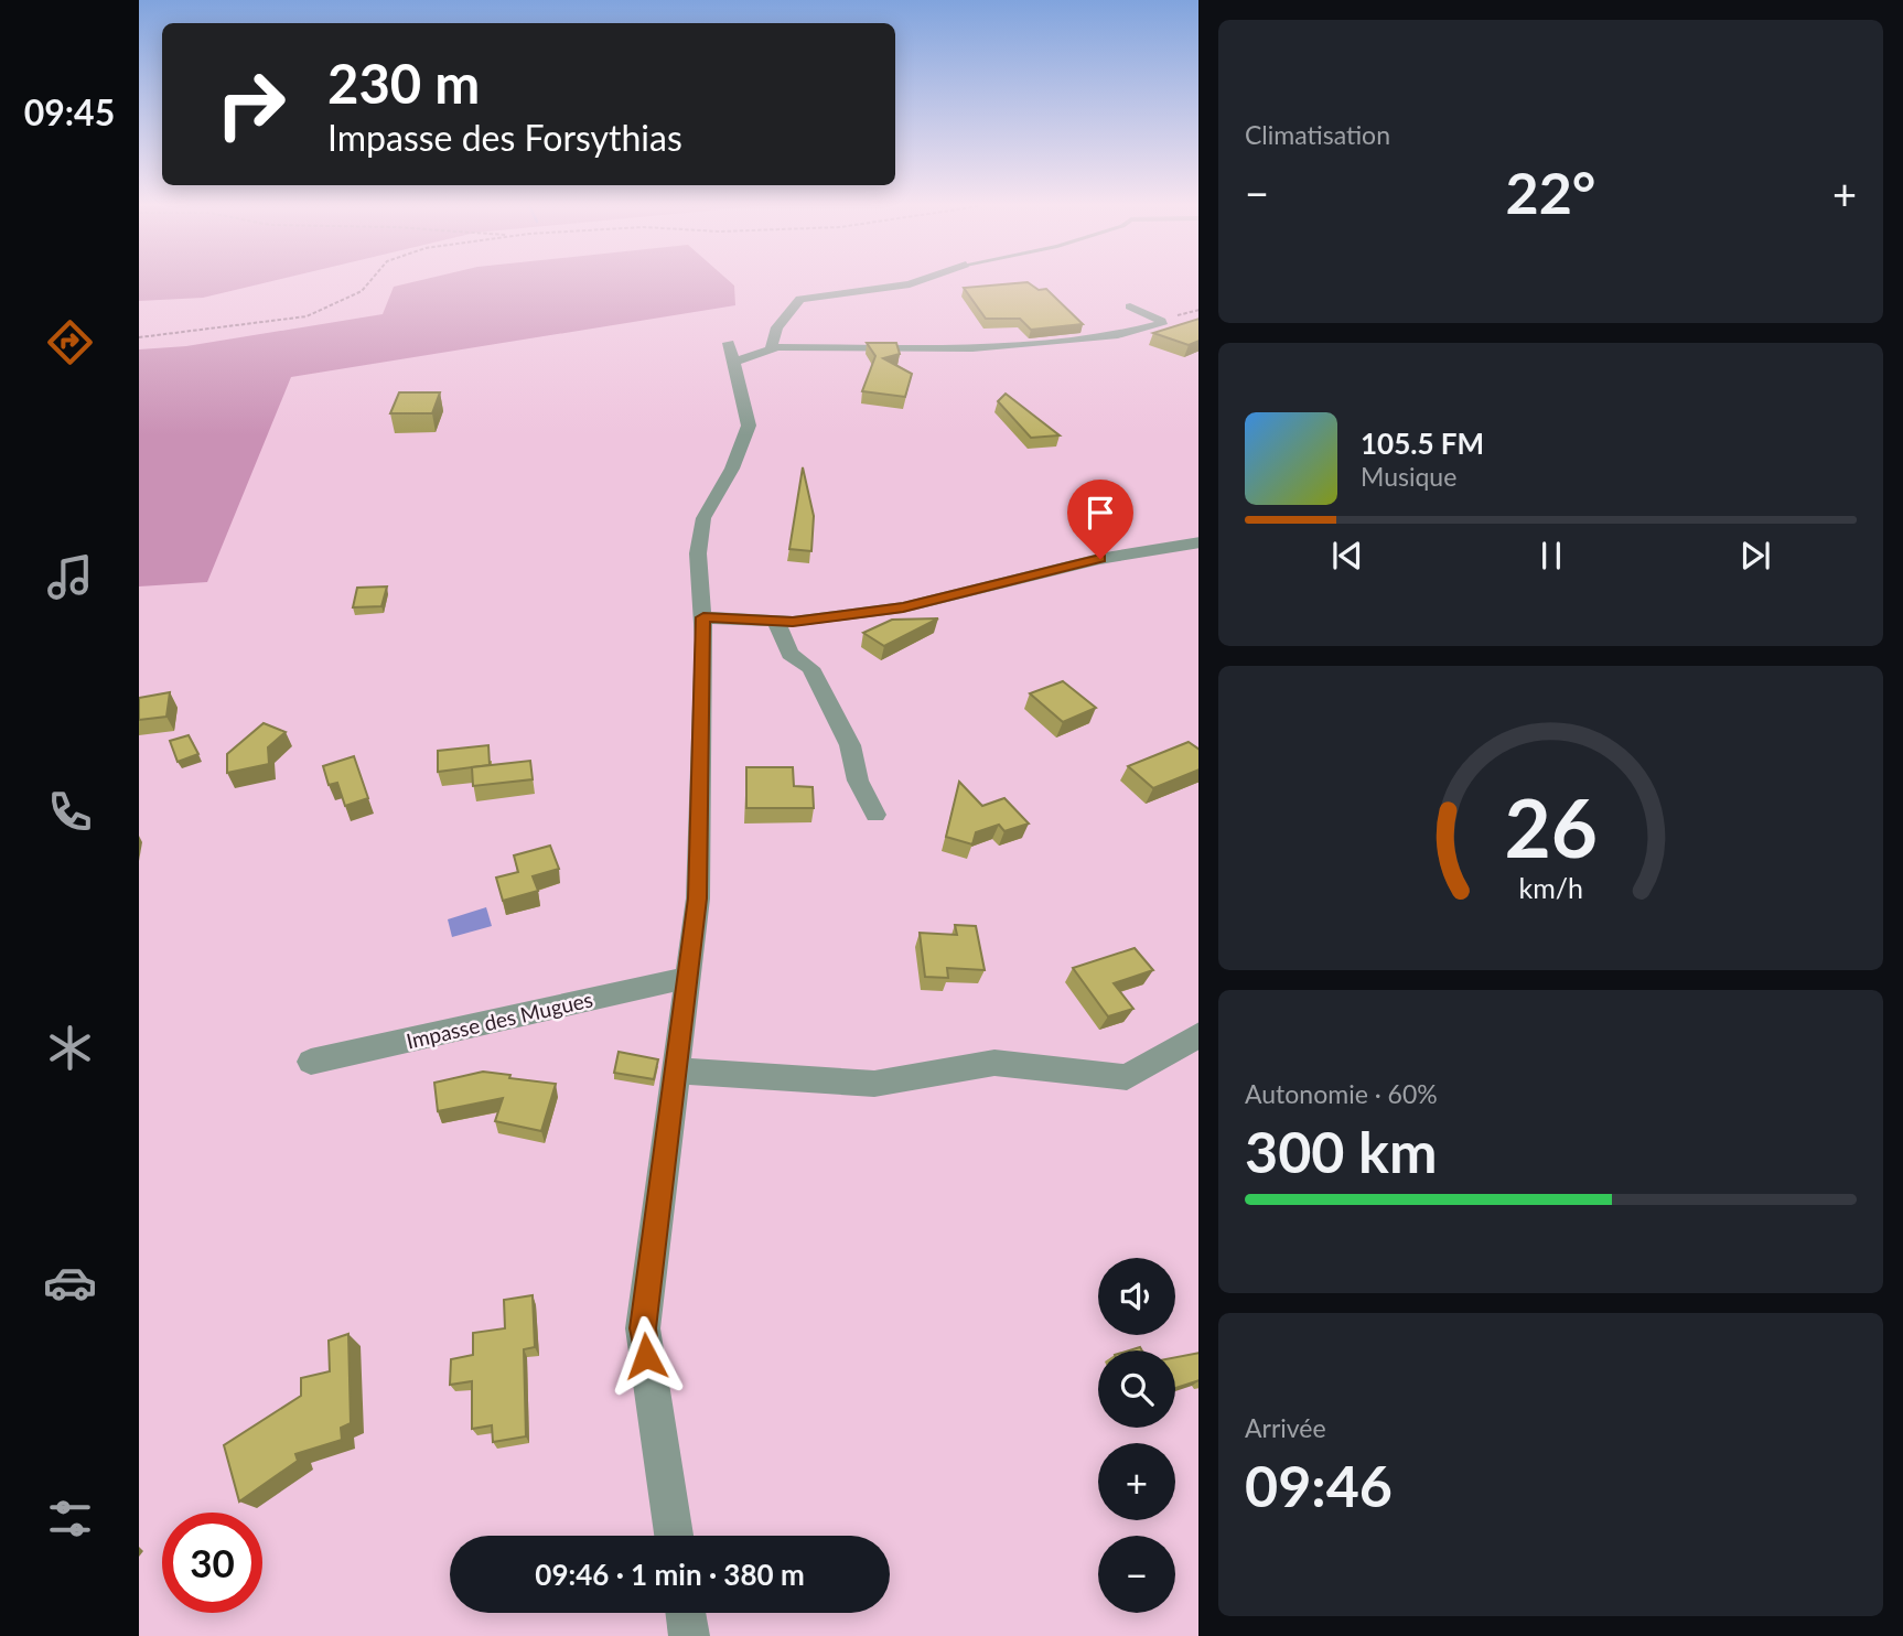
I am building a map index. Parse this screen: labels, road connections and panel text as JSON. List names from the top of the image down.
{
  "streets": {
    "street": ["Impasse des Mugues"]
  },
  "page": {
    "tabs": "09:45",
    "tile": [
      "Climatisation",
      ["Autonomie · 60%", "300 km"],
      ["Arrivée", "09:46"]
    ],
    "turn": ["230 m", "Impasse des Forsythias"],
    "heat": ["−", "22°", "+"],
    "song": ["105.5 FM", "Musique"],
    "map_buttons": ["+", "−"],
    "limit": "30",
    "trip": "09:46 · 1 min · 380 m",
    "gauge": ["26", "km/h"]
  }
}
